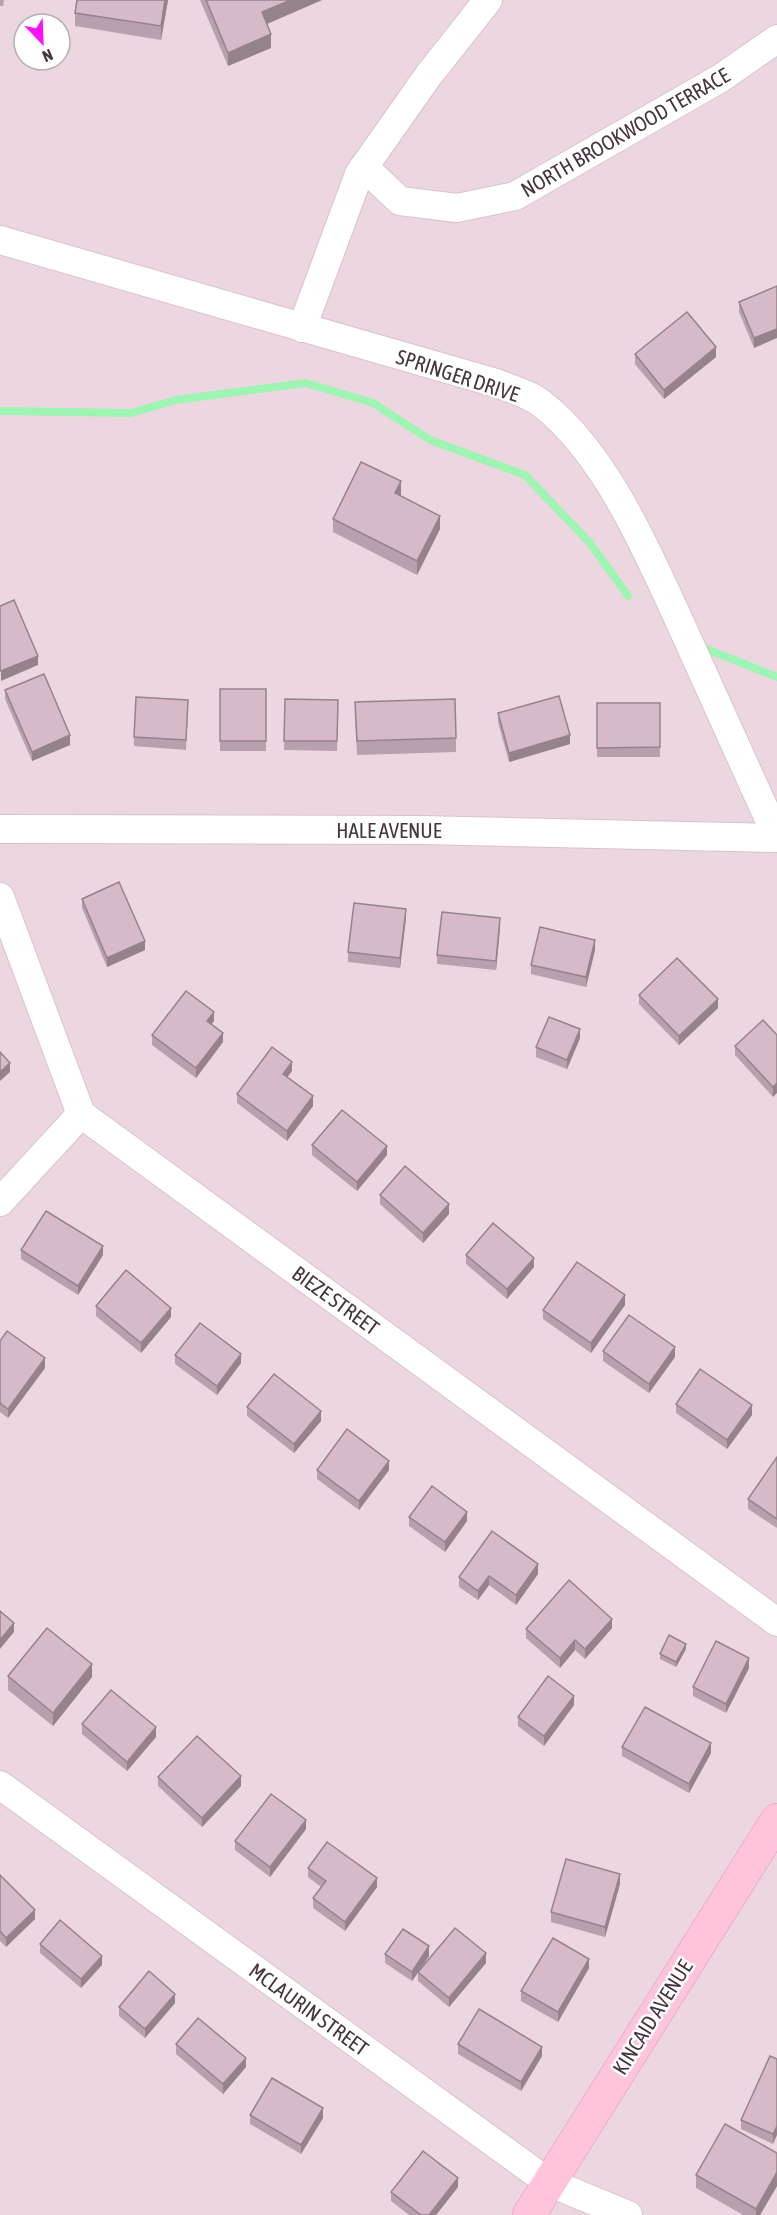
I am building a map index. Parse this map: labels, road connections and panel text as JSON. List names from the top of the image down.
{
  "streets": {
    "street": [
      "NORTH BROOKWOOD TERRACE",
      "SPRINGER DRIVE",
      "HALE AVENUE",
      "BIEZE STREET",
      "MCLAURIN STREET",
      "KINCAID AVENUE"
    ]
  },
  "crossings": [
    ["SPRINGER DRIVE", "HALE AVENUE"],
    ["MCLAURIN STREET", "KINCAID AVENUE"]
  ],
  "north": "bottom right"
}
